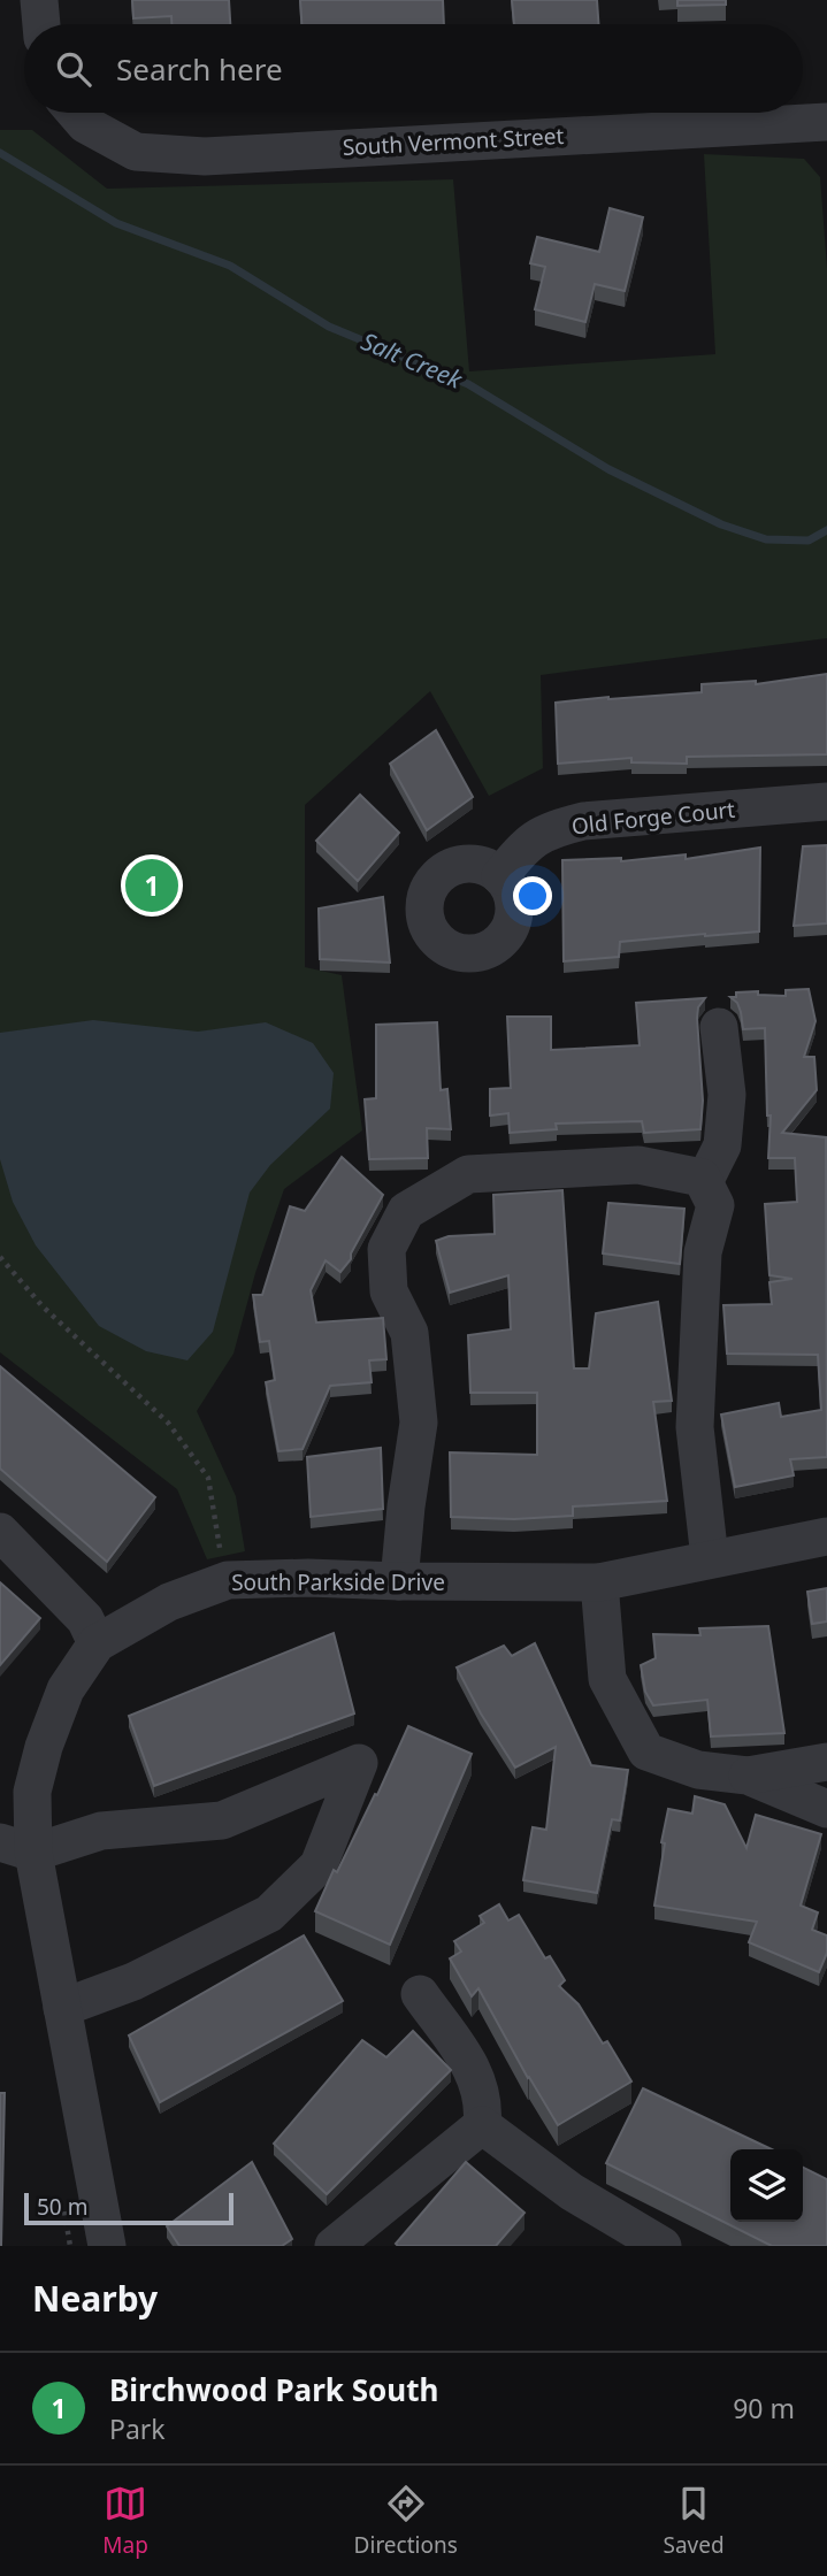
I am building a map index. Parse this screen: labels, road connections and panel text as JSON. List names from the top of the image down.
{
  "streets": {
    "street": ["South Vermont Street", "Old Forge Court", "South Parkside Drive"]
  },
  "water": ["Salt Creek"],
  "scale_bar": "50 m",
  "page": {
    "search": "Search here",
    "pins": "1",
    "scale": "50 m",
    "heading": "Nearby",
    "list": [
      {
        "mark": "1",
        "name": "Birchwood Park South",
        "note": "Park",
        "value": "90 m"
      }
    ],
    "nav": ["Map", "Directions", "Saved"]
  }
}
